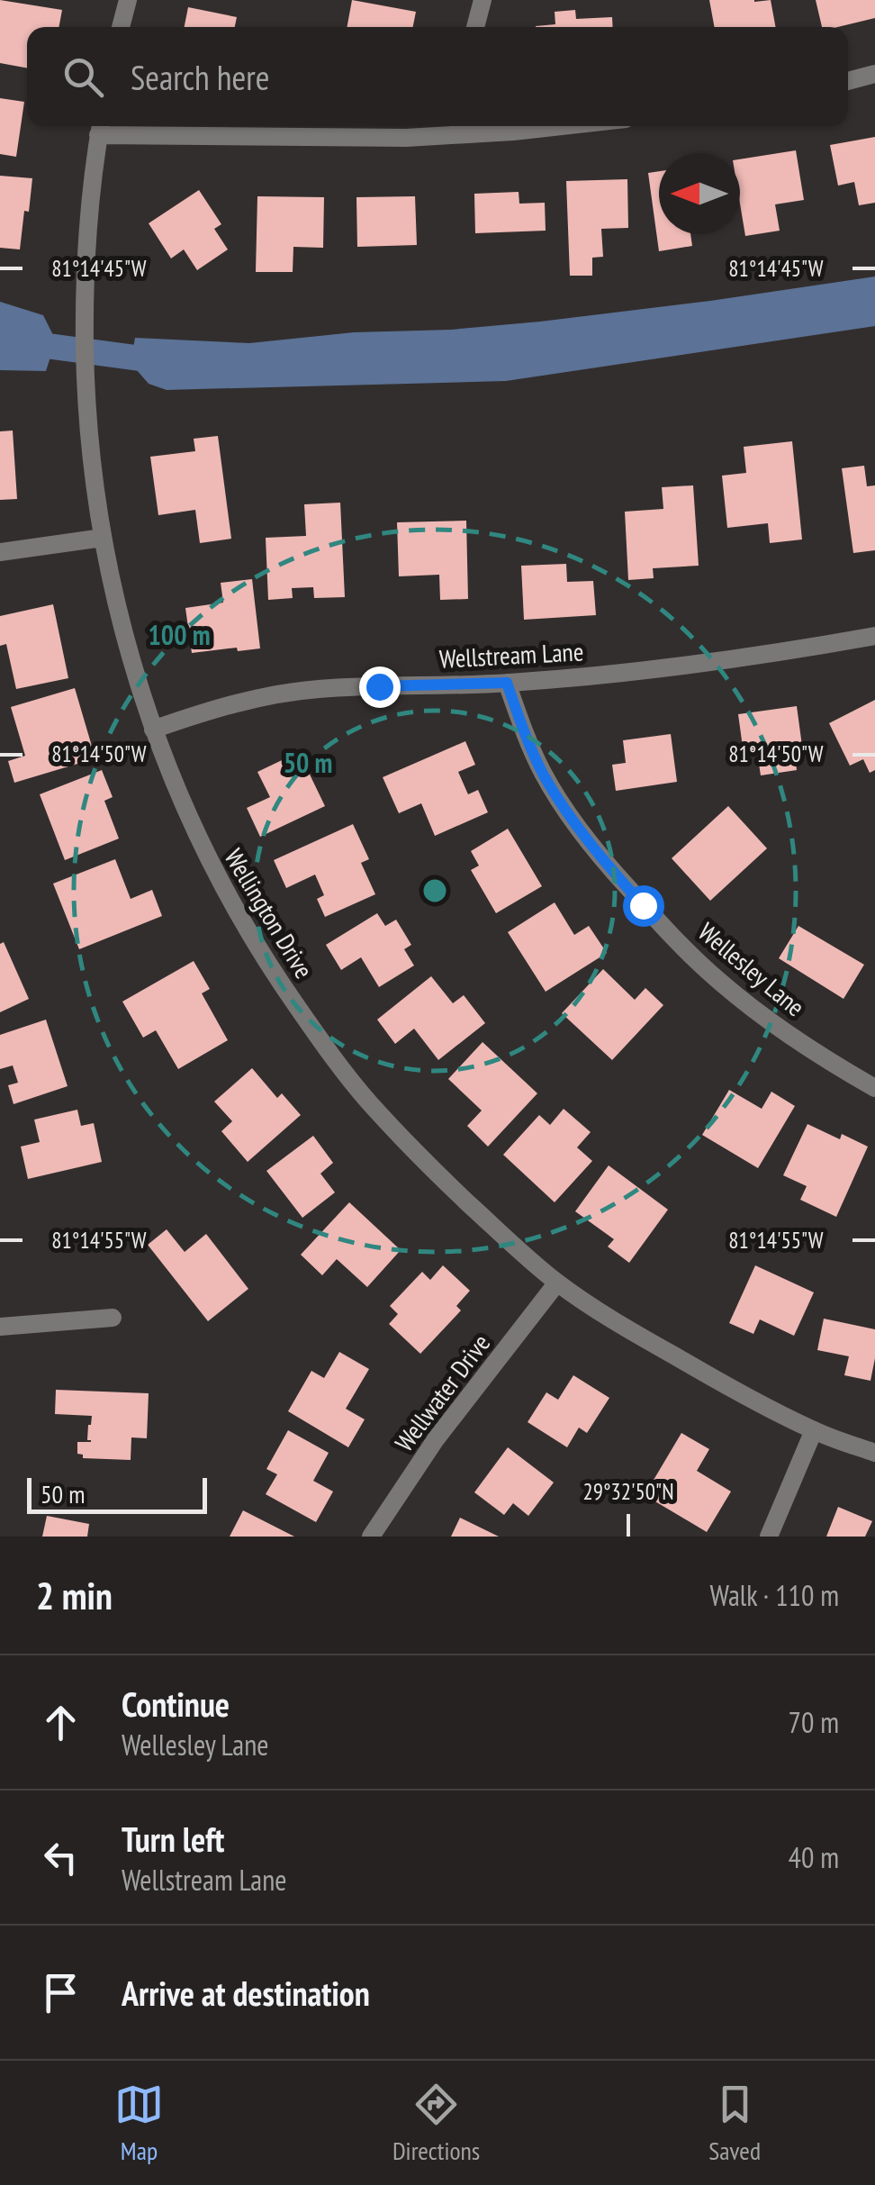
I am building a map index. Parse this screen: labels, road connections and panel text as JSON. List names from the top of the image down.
{
  "streets": {
    "street": [
      "Wellstream Lane",
      "Wellington Drive",
      "Wellesley Lane",
      "Wellwater Drive"
    ]
  },
  "crossings": [
    ["Wellstream Lane", "Wellington Drive"],
    ["Wellstream Lane", "Wellesley Lane"],
    ["Wellington Drive", "Wellwater Drive"]
  ],
  "scale_bar": "50 m",
  "north": "left",
  "page": {
    "search": "Search here",
    "scale": "50 m",
    "heading": ["2 min", "Walk · 110 m"],
    "list": [
      ["Continue", "Wellesley Lane", "70 m"],
      ["Turn left", "Wellstream Lane", "40 m"],
      "Arrive at destination"
    ],
    "nav": ["Map", "Directions", "Saved"]
  },
  "coordinates": [
    "81°14'45\"W",
    "81°14'50\"W",
    "81°14'55\"W",
    "29°32'50\"N"
  ],
  "rings": ["100 m", "50 m"]
}
